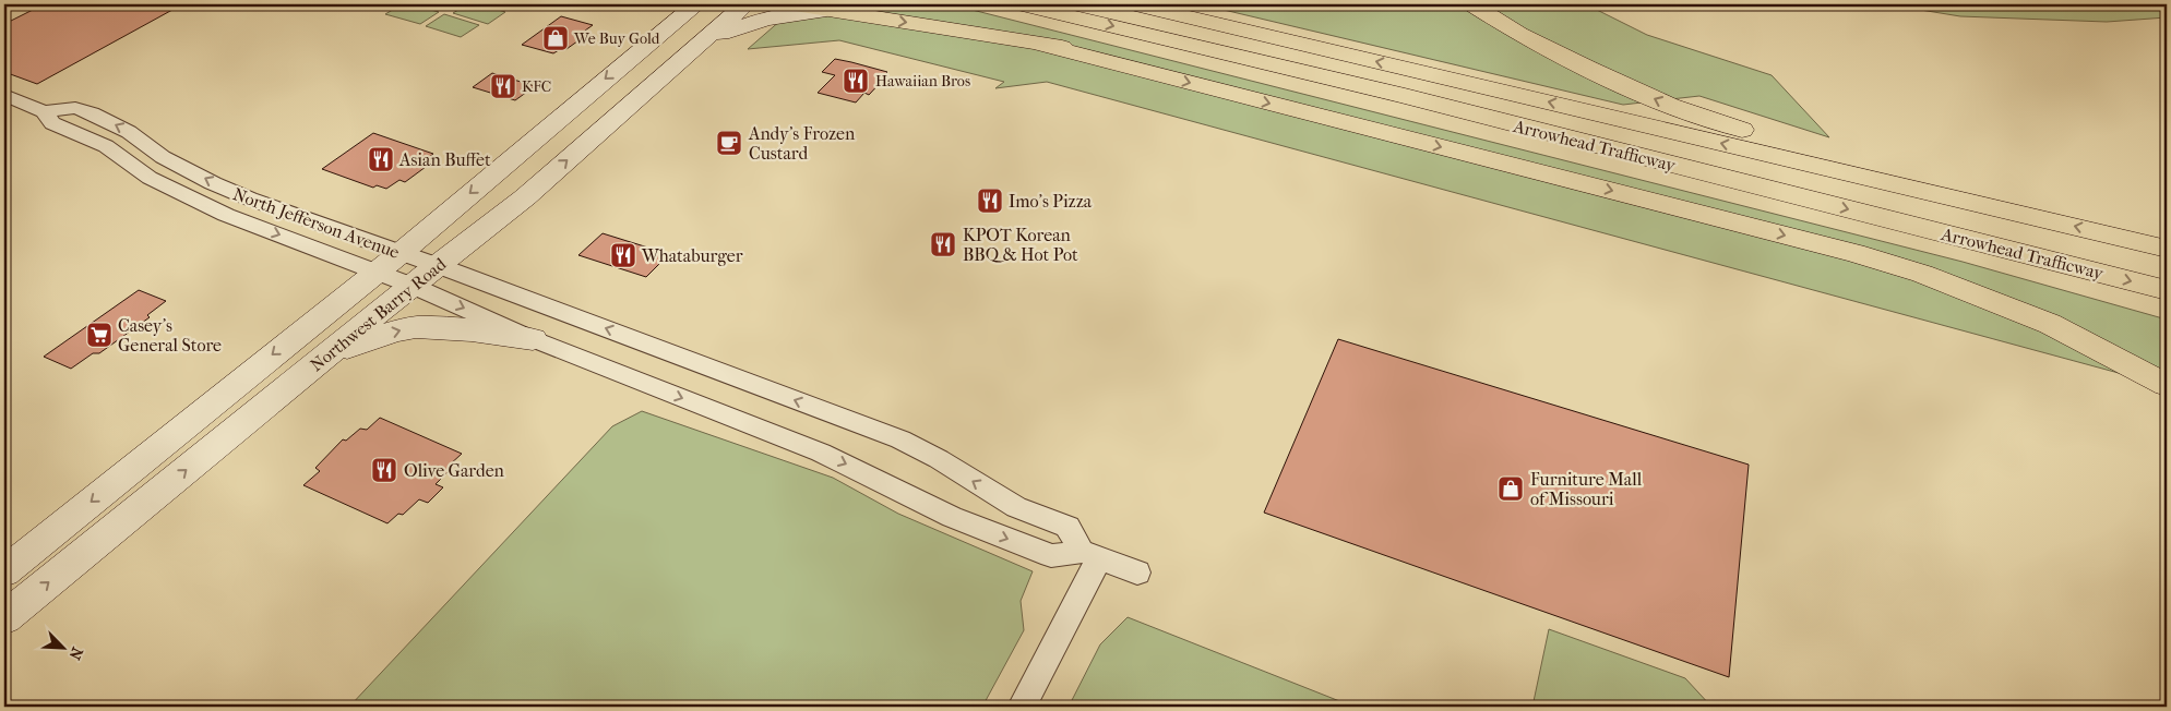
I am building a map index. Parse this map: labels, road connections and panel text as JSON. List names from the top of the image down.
{
  "streets": {
    "highway": ["Arrowhead Trafficway"],
    "main road": ["Northwest Barry Road"],
    "street": ["North Jefferson Avenue"]
  },
  "crossings": [
    ["North Jefferson Avenue", "Northwest Barry Road"]
  ],
  "places": {
    "shop": ["We Buy Gold", "Furniture Mall of Missouri"],
    "restaurant": [
      "Hawaiian Bros",
      "KFC",
      "Asian Buffet",
      "Imo's Pizza",
      "KPOT Korean BBQ & Hot Pot",
      "Whataburger",
      "Olive Garden"
    ],
    "cafe": ["Andy's Frozen Custard"],
    "supermarket": ["Casey's General Store"]
  },
  "north": "bottom right"
}
